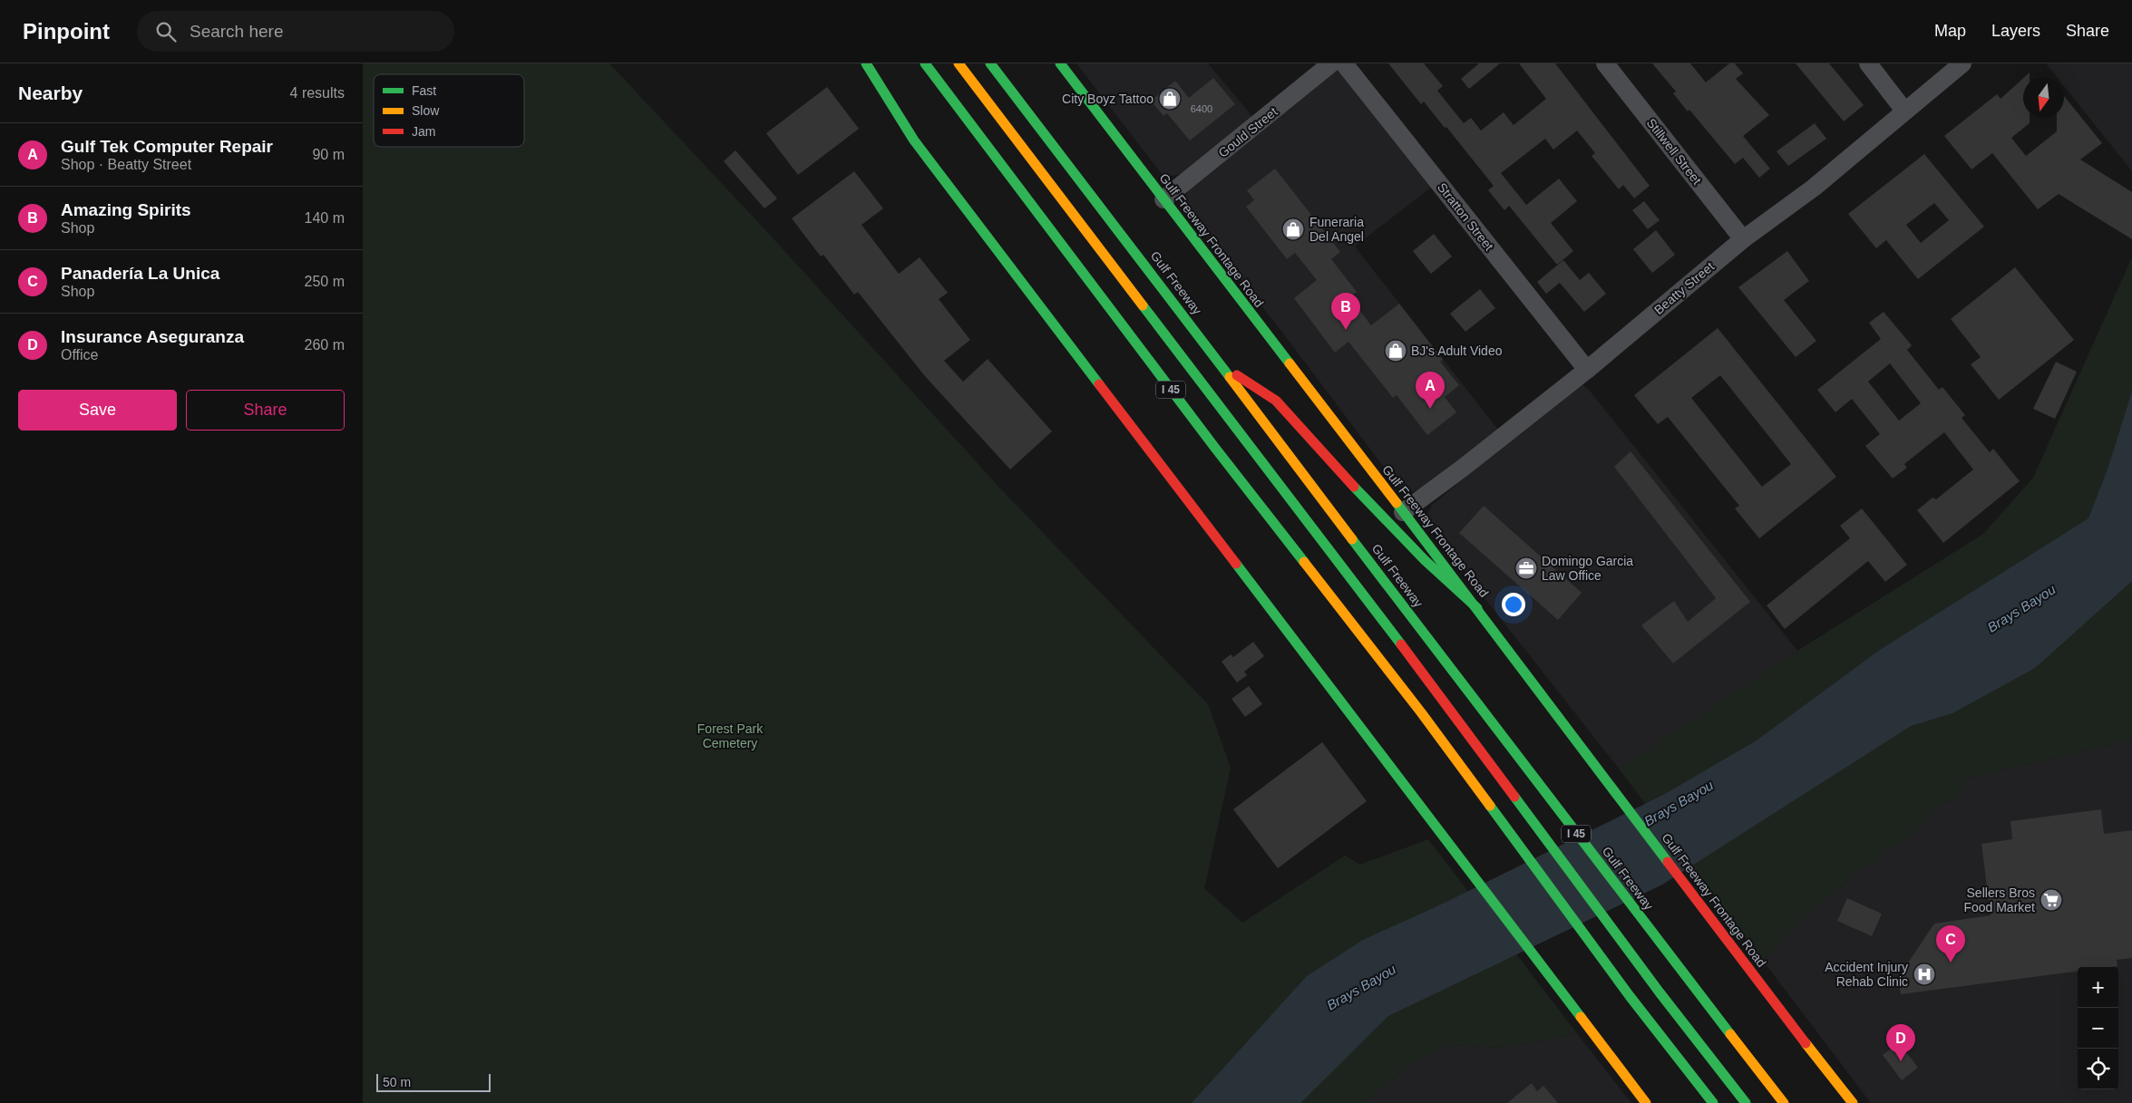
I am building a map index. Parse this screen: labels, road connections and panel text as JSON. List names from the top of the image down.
{
  "streets": {
    "main road": ["Gulf Freeway Frontage Road", "Gulf Freeway", "I 45"],
    "street": [
      "Gould Street",
      "Stillwell Street",
      "Stratton Street",
      "Beatty Street"
    ]
  },
  "crossings": [
    ["Gould Street", "Gulf Freeway Frontage Road"],
    ["Stillwell Street", "Beatty Street"],
    ["Stratton Street", "Beatty Street"],
    ["Gulf Freeway Frontage Road", "Beatty Street"]
  ],
  "water": ["Brays Bayou"],
  "parks": ["Forest Park Cemetery"],
  "places": {
    "shop": ["City Boyz Tattoo", "Funeraria Del Angel", "BJ's Adult Video"],
    "office": ["Domingo Garcia Law Office"],
    "supermarket": ["Sellers Bros Food Market"],
    "hospital": ["Accident Injury Rehab Clinic"]
  },
  "house_numbers": ["6400"],
  "legend": ["Fast", "Slow", "Jam"],
  "scale_bar": "50 m",
  "north": "bottom",
  "page": {
    "header": "Pinpoint",
    "search": "Search here",
    "nav": ["Map", "Layers", "Share"],
    "heading": ["Nearby", "4 results"],
    "list": [
      {
        "mark": "A",
        "name": "Gulf Tek Computer Repair",
        "note": "Shop · Beatty Street",
        "value": "90 m"
      },
      {
        "mark": "B",
        "name": "Amazing Spirits",
        "note": "Shop",
        "value": "140 m"
      },
      {
        "mark": "C",
        "name": "Panadería La Unica",
        "note": "Shop",
        "value": "250 m"
      },
      {
        "mark": "D",
        "name": "Insurance Aseguranza",
        "note": "Office",
        "value": "260 m"
      }
    ],
    "pins": [
      "B",
      "A",
      "C",
      "D"
    ],
    "buttons": ["Save", "Share"],
    "map_buttons": ["+", "−"],
    "scale": "50 m"
  }
}
